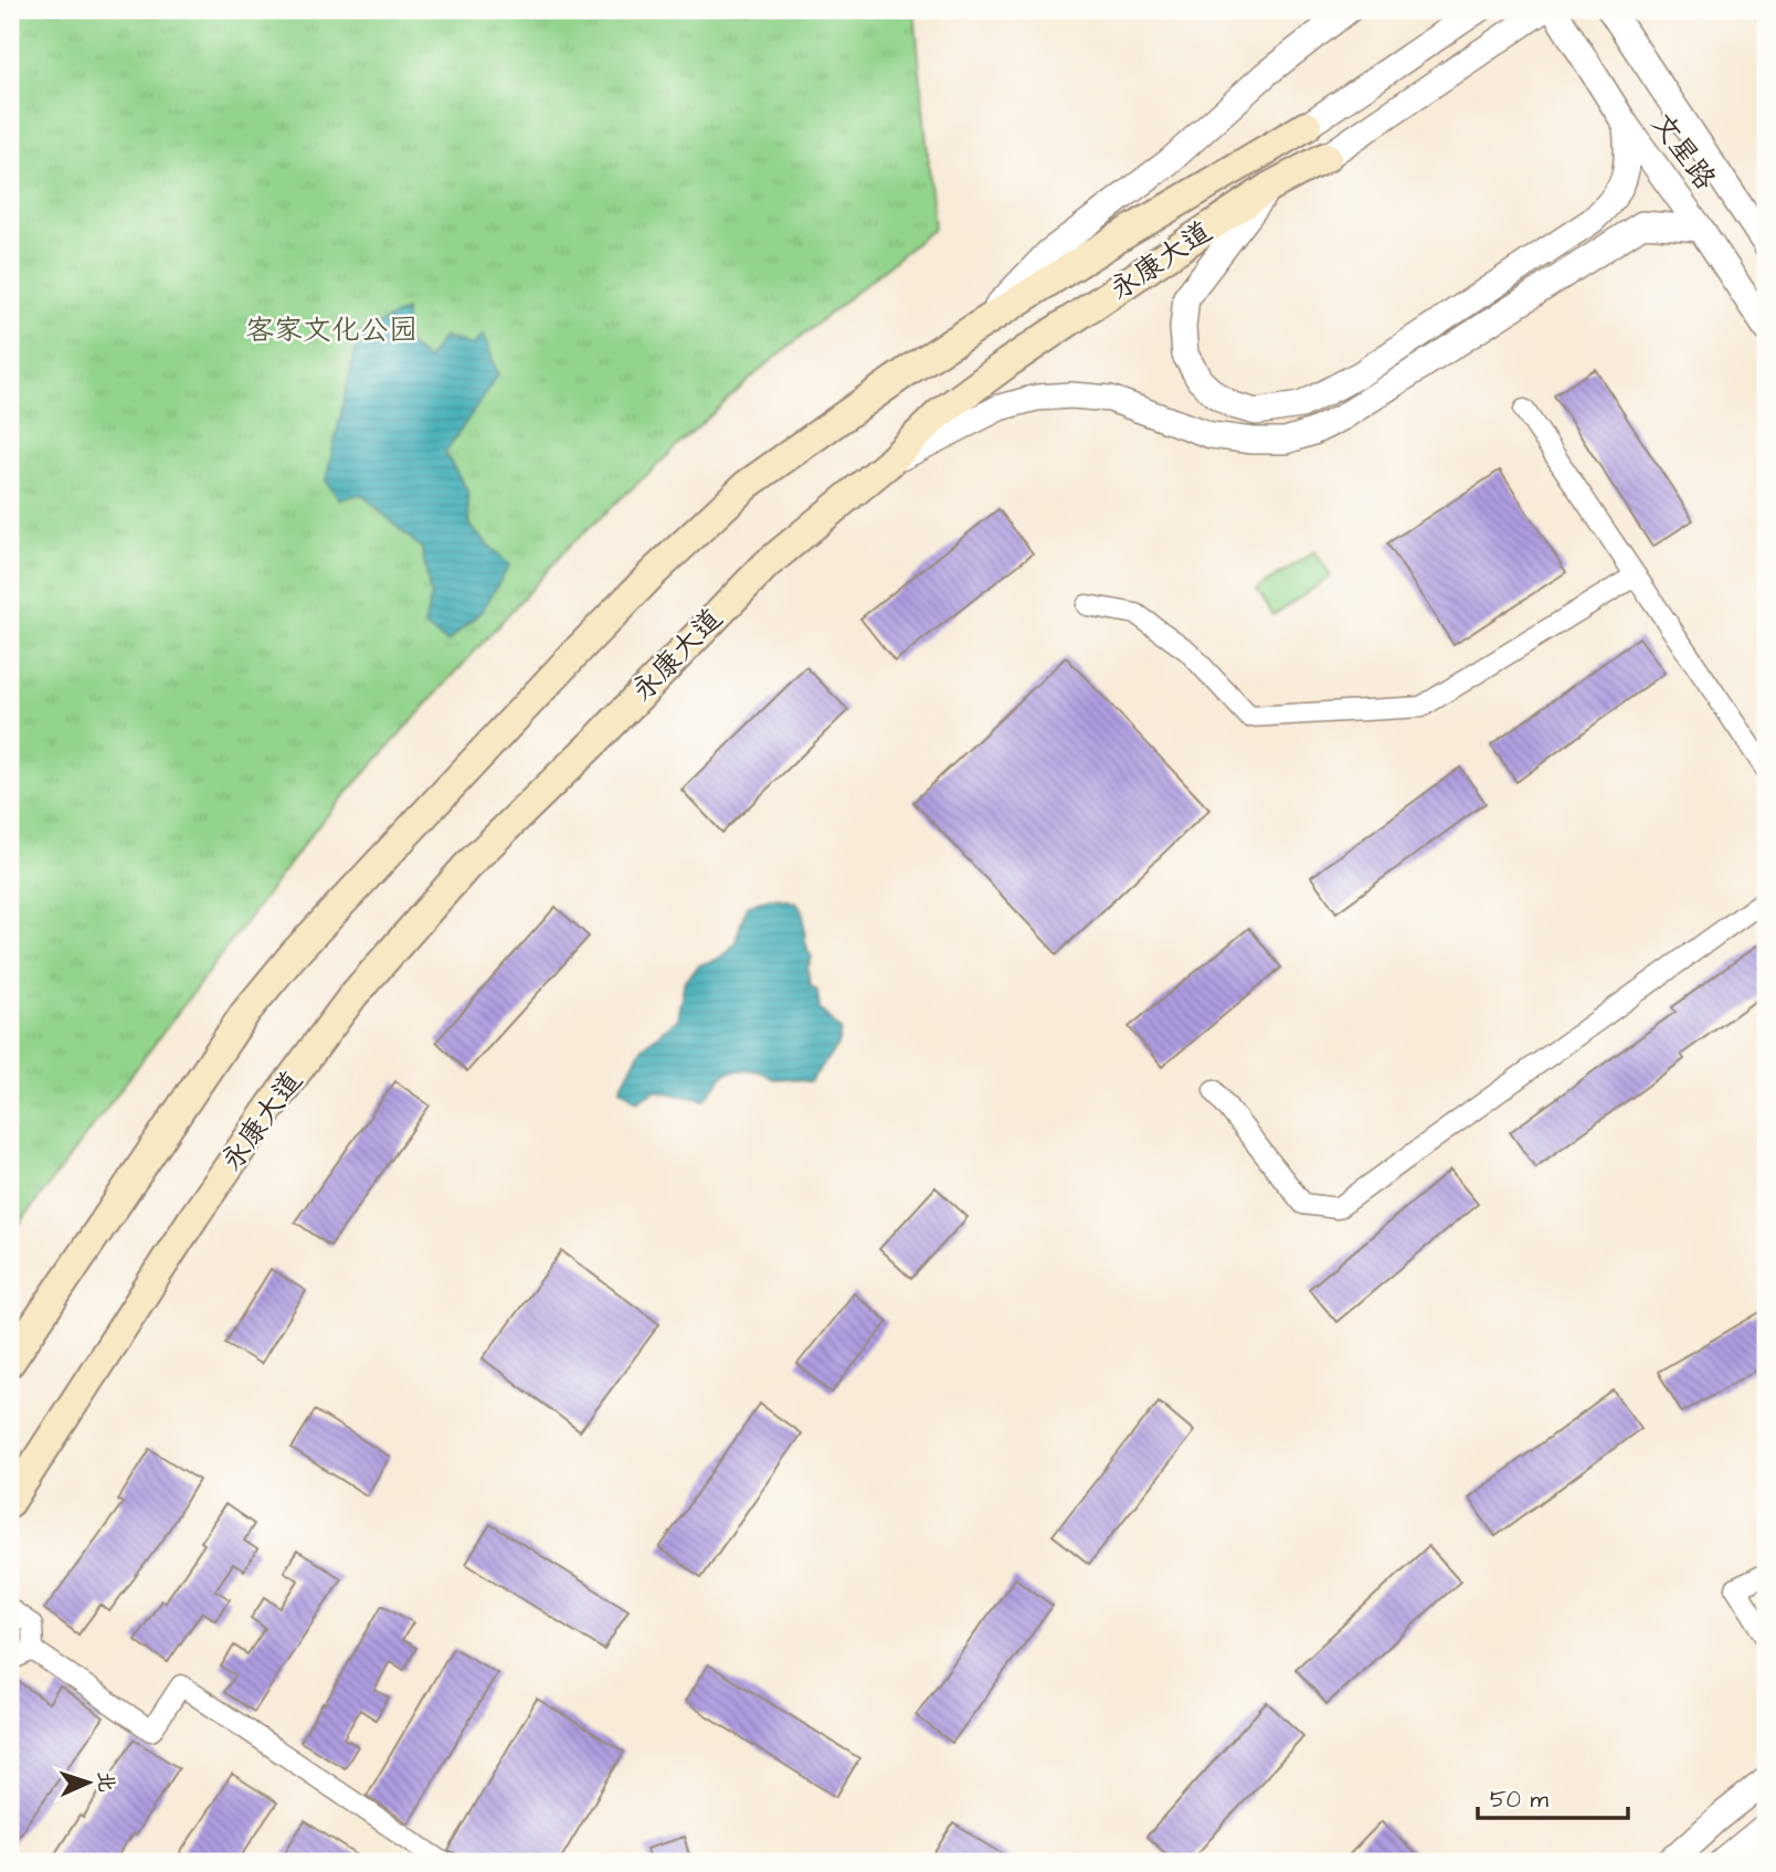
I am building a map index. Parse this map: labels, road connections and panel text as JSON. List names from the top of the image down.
{
  "streets": {
    "main road": ["永康大道"],
    "street": ["文星路"]
  },
  "parks": ["客家文化公园"],
  "scale_bar": "50 m",
  "north": "right"
}
